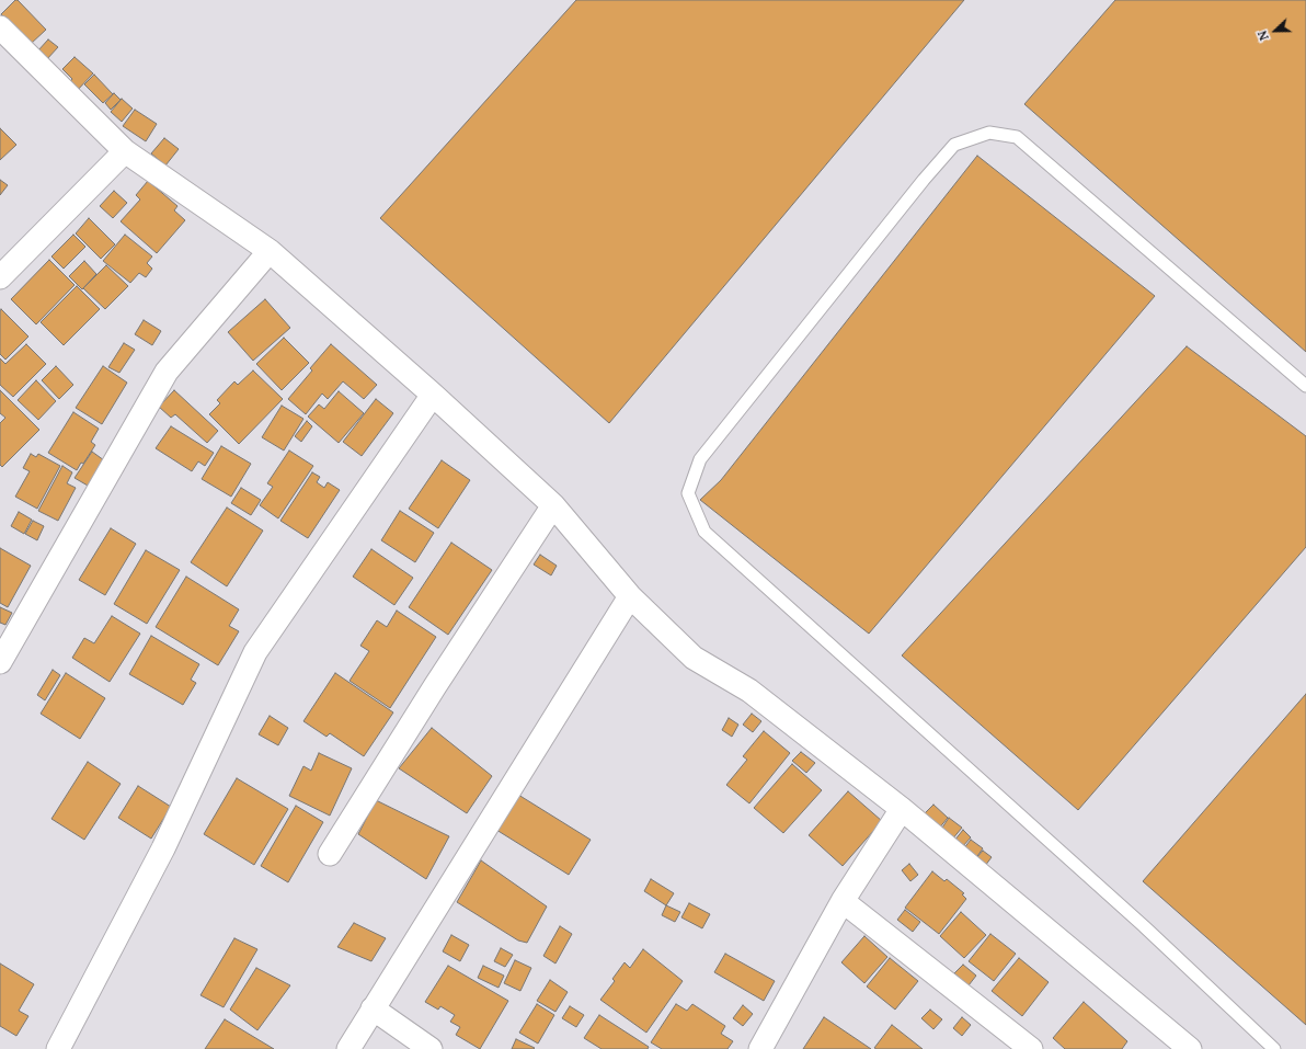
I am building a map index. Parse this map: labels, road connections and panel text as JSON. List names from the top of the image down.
{
  "north": "left"
}
